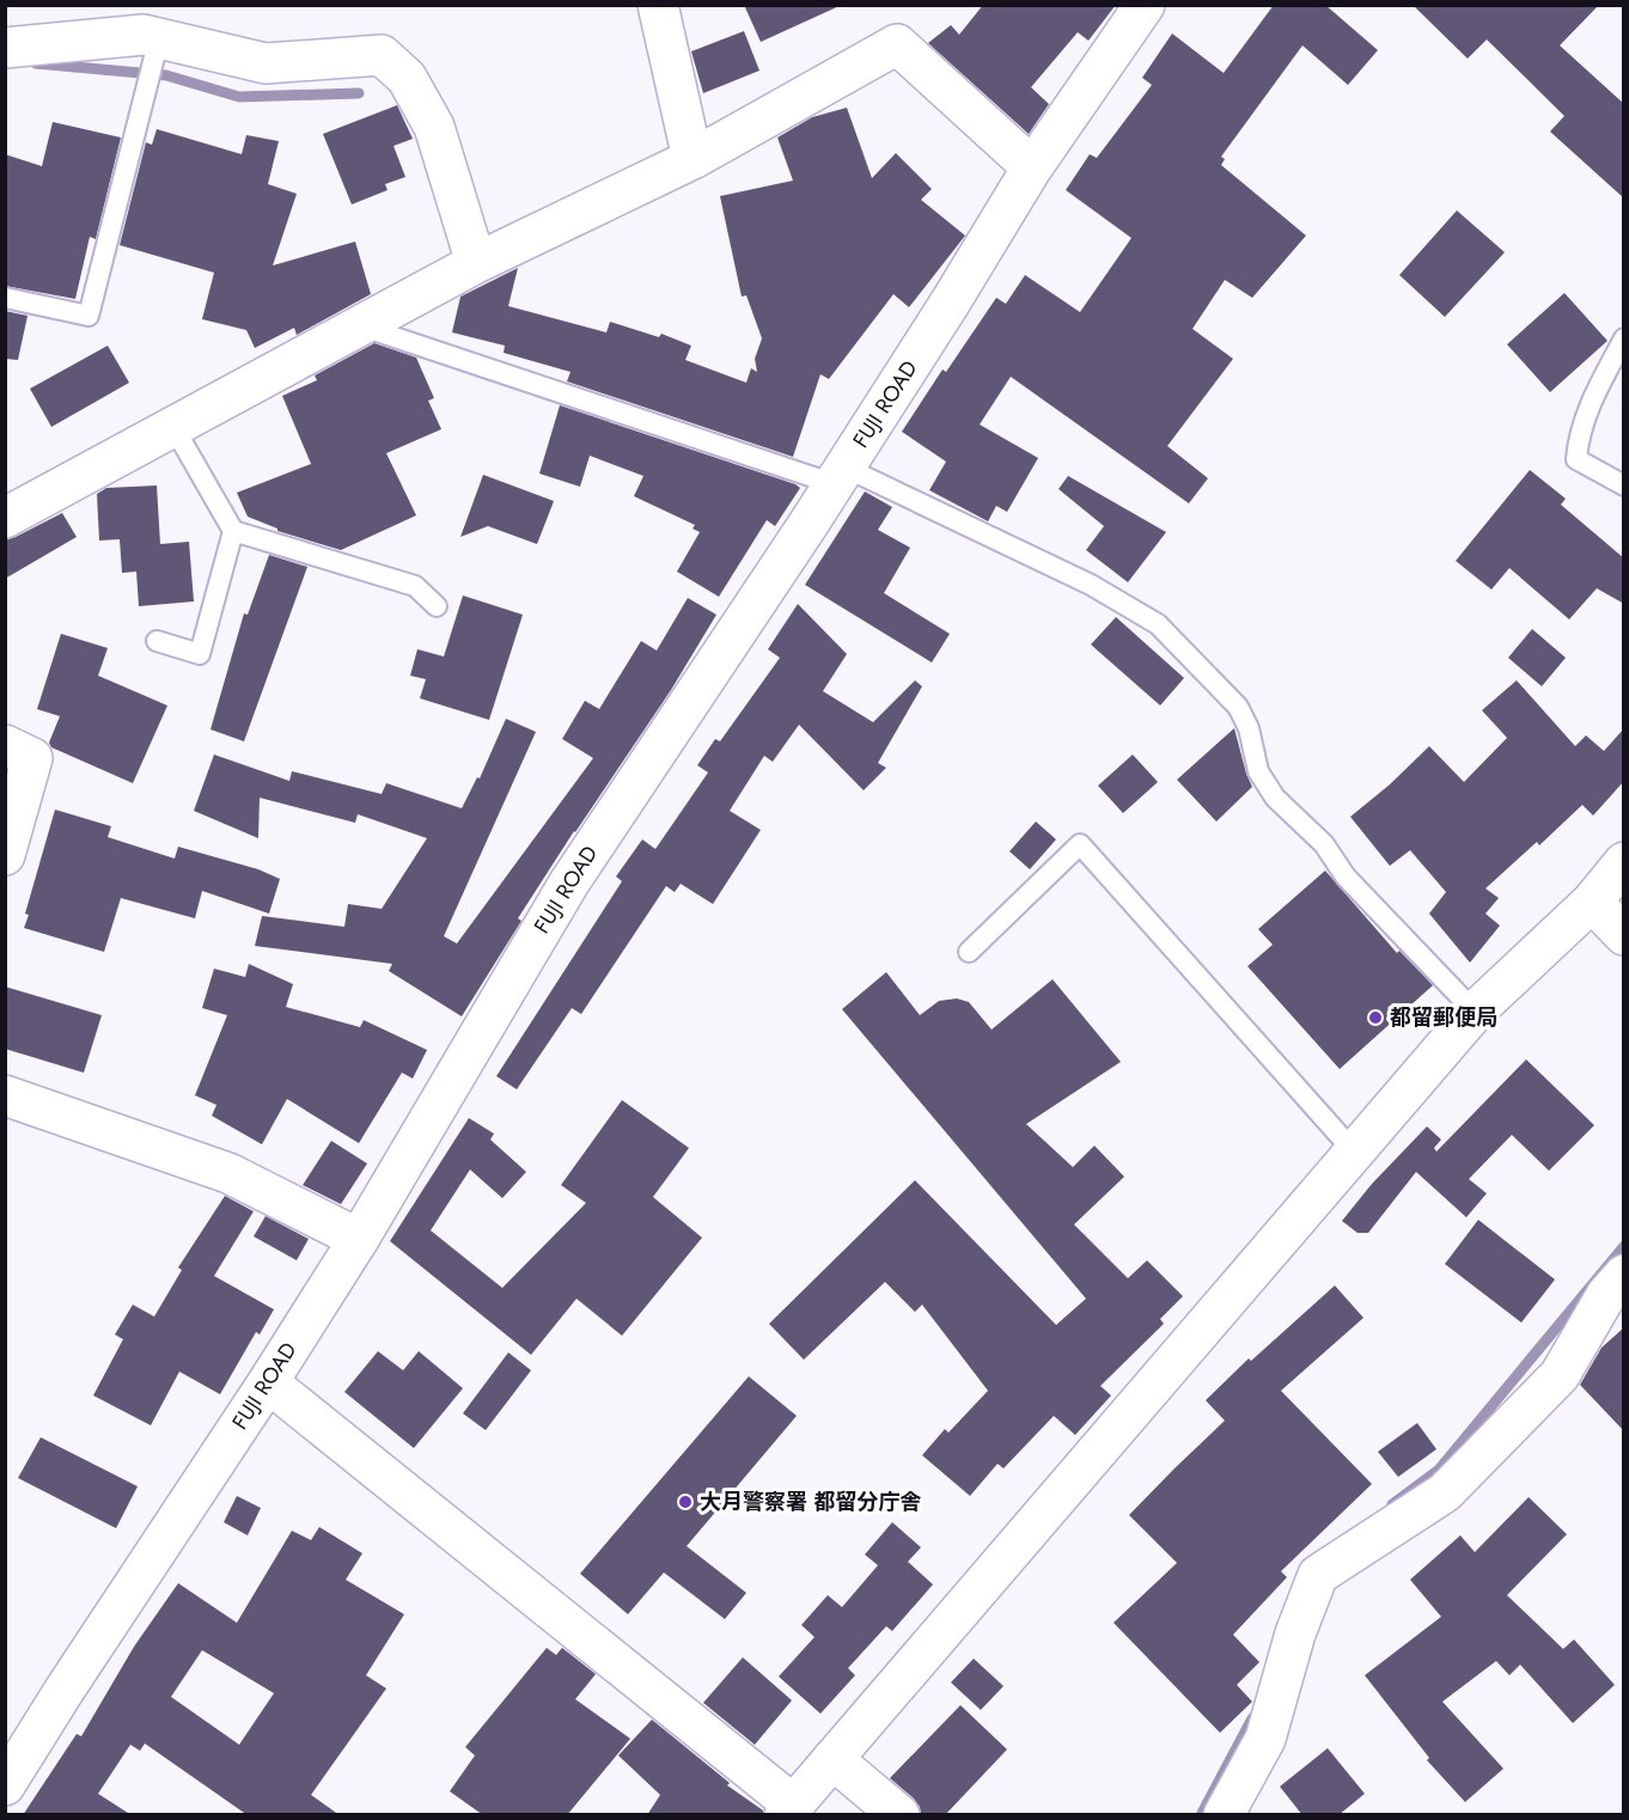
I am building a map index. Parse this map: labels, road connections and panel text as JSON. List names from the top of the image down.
{
  "streets": {
    "main road": ["FUJI ROAD"]
  },
  "places": ["都留郵便局", "大月警察署 都留分庁舎"]
}
